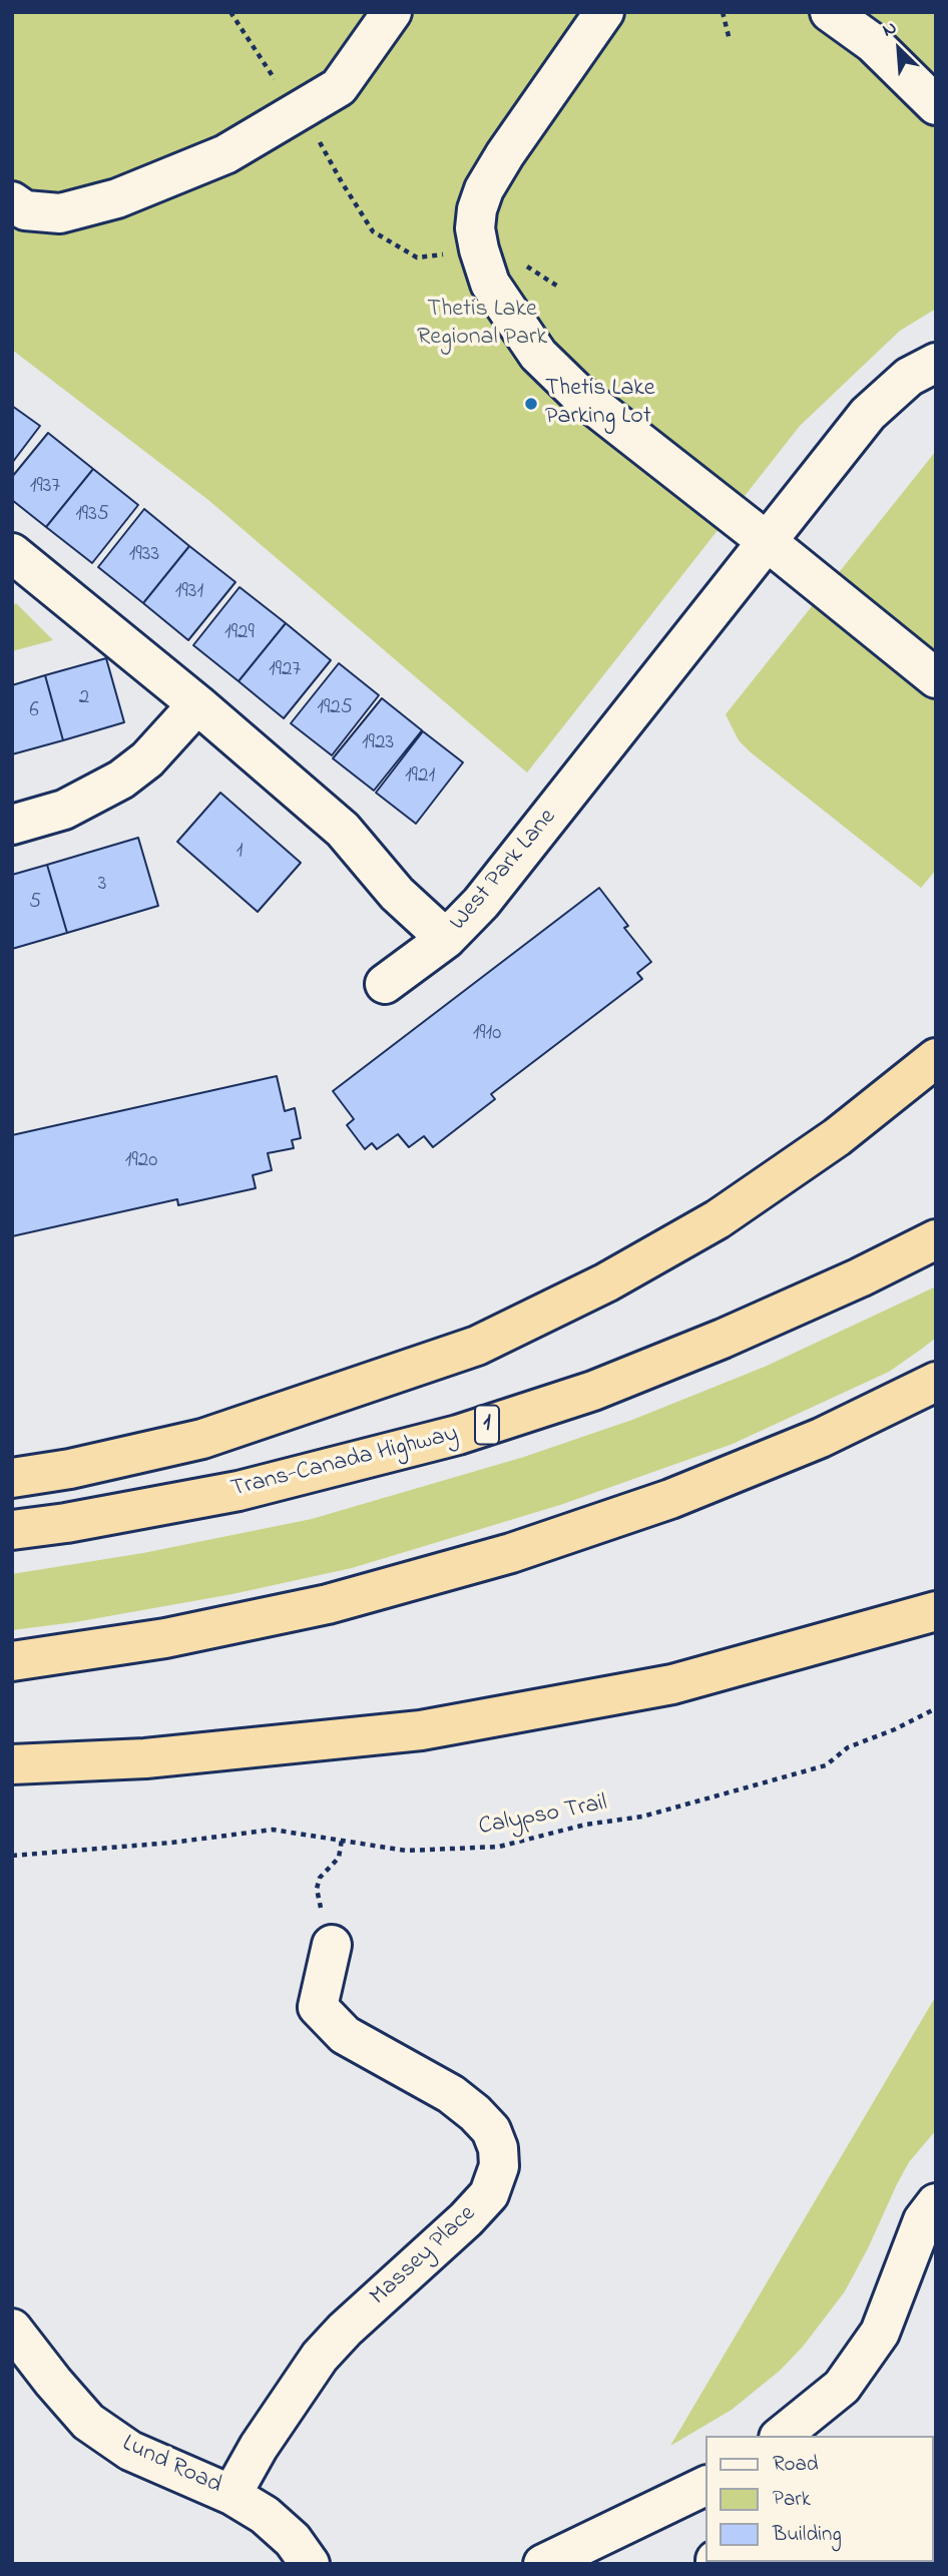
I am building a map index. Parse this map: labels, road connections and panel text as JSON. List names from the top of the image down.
{
  "streets": {
    "highway": ["1", "Trans-Canada Highway"],
    "street": ["West Park Lane", "Massey Place", "Lund Road"],
    "path": ["Calypso Trail"]
  },
  "crossings": [
    ["Massey Place", "Lund Road"]
  ],
  "parks": ["Thetis Lake Regional Park"],
  "places": ["Thetis Lake Parking Lot"],
  "house_numbers": [
    "1937",
    "1935",
    "1933",
    "1931",
    "1929",
    "1927",
    "2",
    "1925",
    "6",
    "1923",
    "1921",
    "1",
    "3",
    "5",
    "1910",
    "1920"
  ],
  "legend": ["Road", "Park", "Building"],
  "north": "top left"
}
